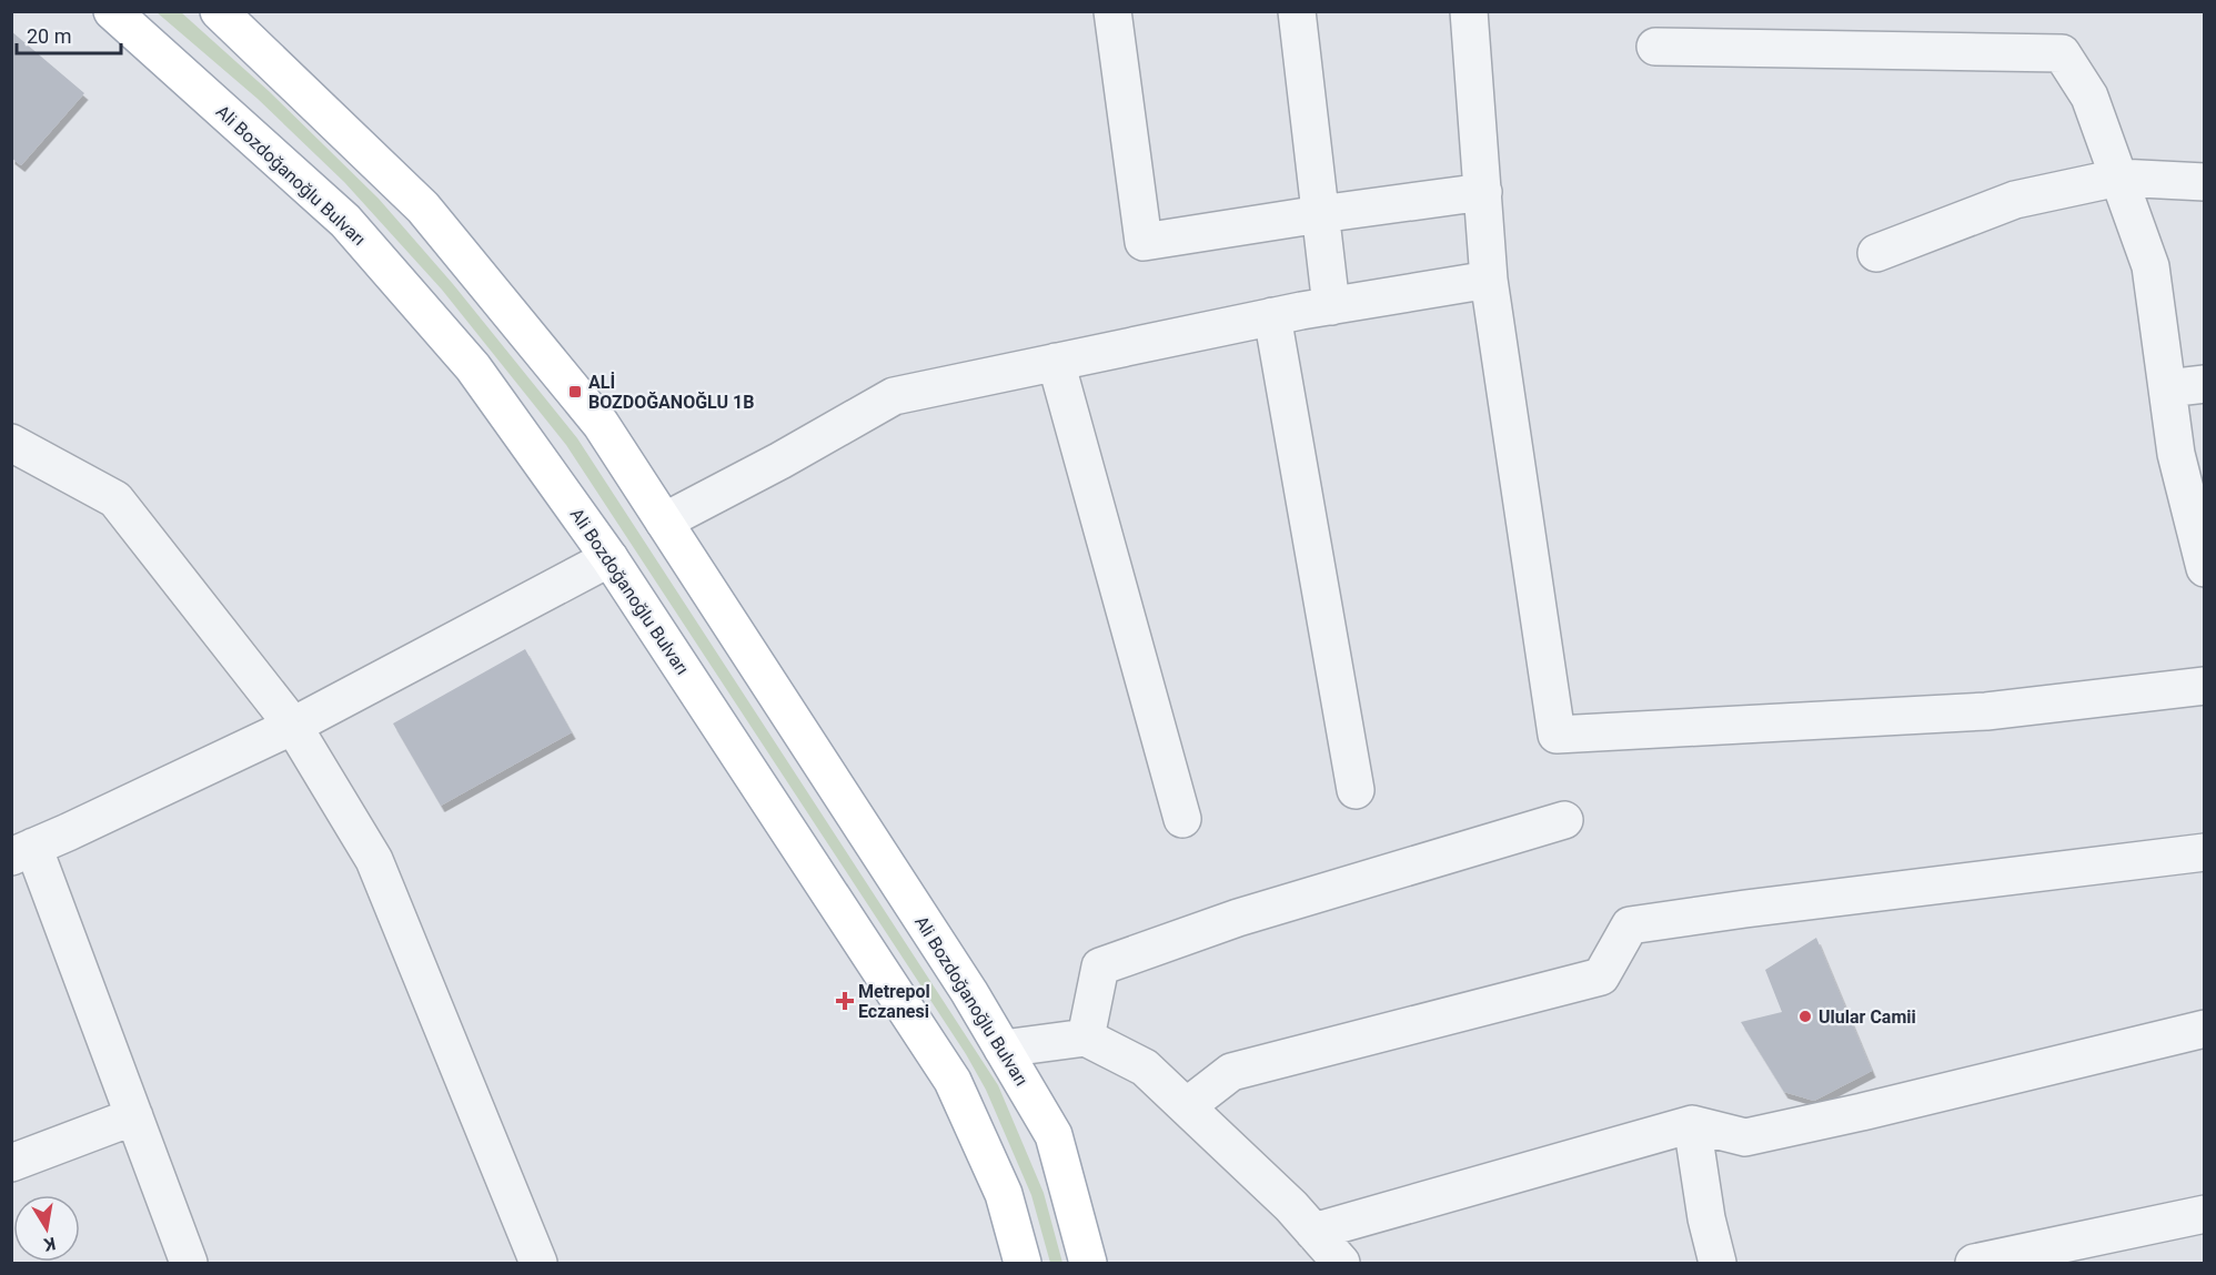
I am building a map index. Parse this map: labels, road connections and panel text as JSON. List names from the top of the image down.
{
  "streets": {
    "main road": ["Ali Bozdoğanoğlu Bulvarı"]
  },
  "places": {
    "transit": ["ALİ BOZDOĞANOĞLU 1B"],
    "health": ["Metrepol Eczanesi"],
    "other": ["Ulular Camii"]
  },
  "scale_bar": "20 m",
  "north": "bottom"
}
